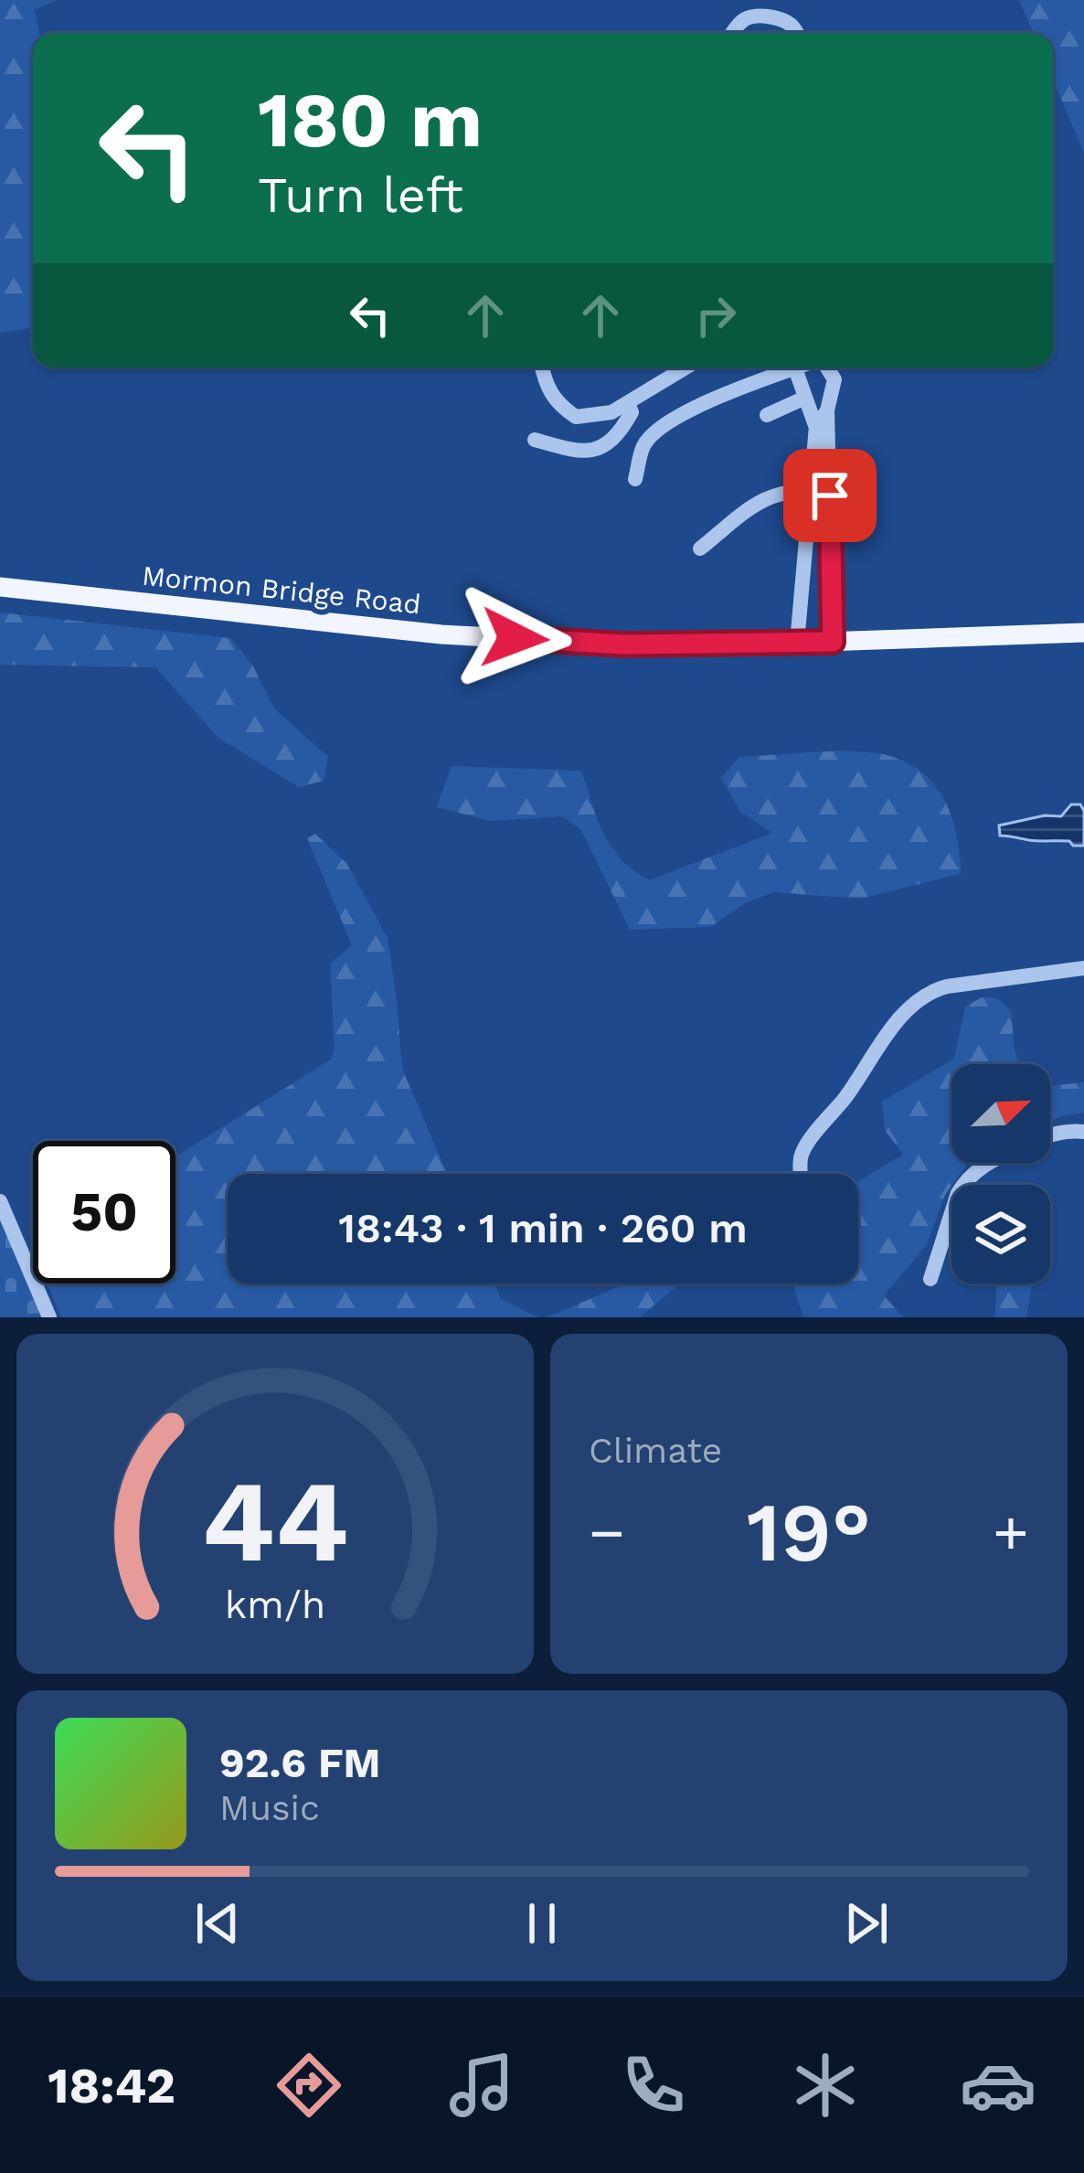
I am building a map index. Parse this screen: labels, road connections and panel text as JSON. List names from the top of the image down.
{
  "streets": {
    "main road": ["Mormon Bridge Road"]
  },
  "north": "top right",
  "page": {
    "turn": ["180 m", "Turn left"],
    "limit": "50",
    "trip": "18:43 · 1 min · 260 m",
    "tile": "Climate",
    "heat": ["−", "19°", "+"],
    "song": ["92.6 FM", "Music"],
    "tabs": "18:42",
    "gauge": ["44", "km/h"]
  }
}
